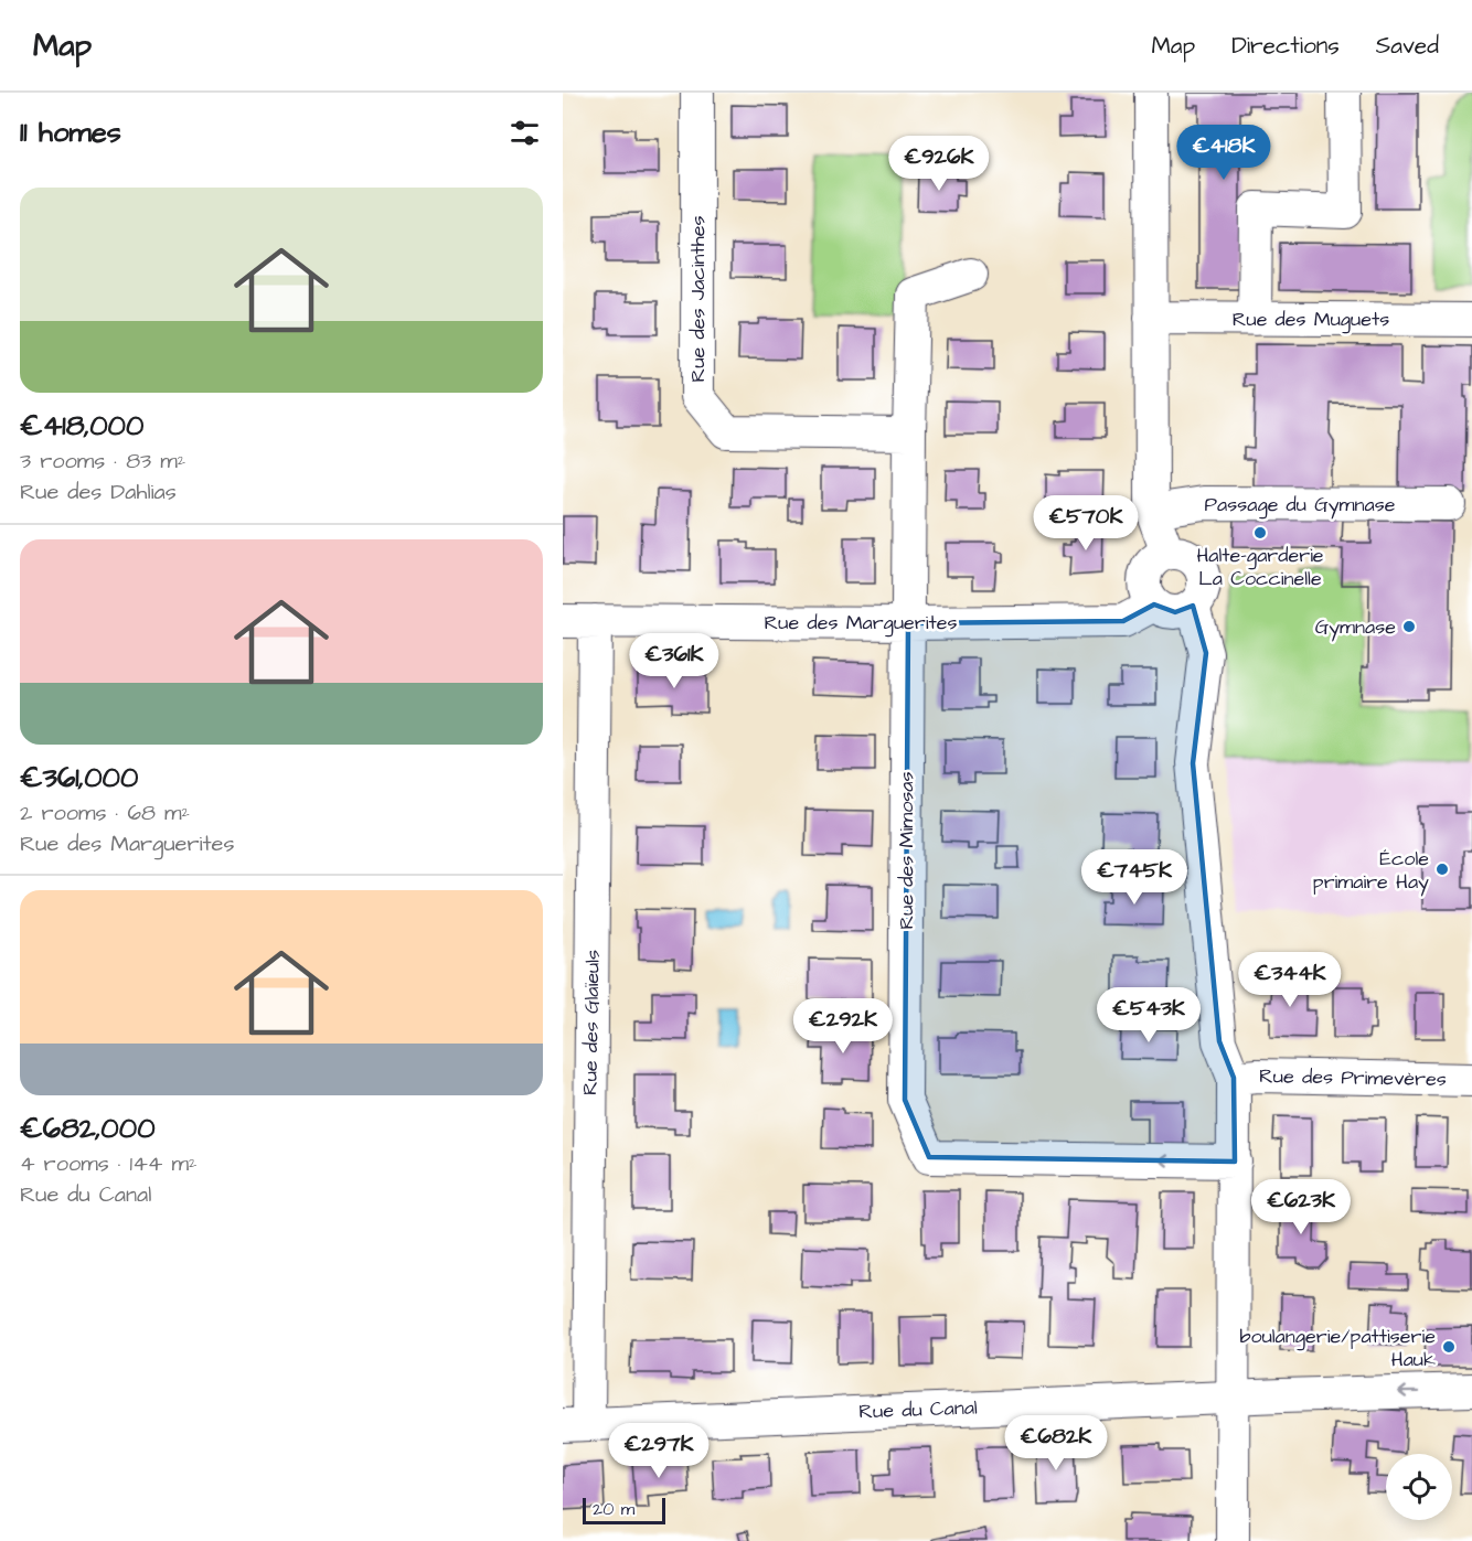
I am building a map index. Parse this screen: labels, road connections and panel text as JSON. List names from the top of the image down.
{
  "streets": {
    "street": [
      "Rue des Jacinthes",
      "Rue des Muguets",
      "Passage du Gymnase",
      "Rue des Marguerites",
      "Rue des Mimosas",
      "Rue des Glaïeuls",
      "Rue des Primevères",
      "Rue du Canal"
    ]
  },
  "crossings": [
    ["Rue des Jacinthes", "Rue des Mimosas"],
    ["Rue des Marguerites", "Rue des Mimosas"],
    ["Rue des Marguerites", "Rue des Glaïeuls"],
    ["Rue des Glaïeuls", "Rue du Canal"]
  ],
  "places": [
    "Halte-garderie La Coccinelle",
    "Gymnase",
    "École primaire Hay",
    "boulangerie/pattiserie Hauk"
  ],
  "scale_bar": "20 m",
  "page": {
    "header": "Map",
    "nav": ["Map", "Directions", "Saved"],
    "heading": "11 homes",
    "price": [
      "€418K",
      "€926K",
      "€570K",
      "€361K",
      "€745K",
      "€344K",
      "€543K",
      "€292K",
      "€623K",
      "€682K",
      "€297K"
    ],
    "list": [
      {
        "name": "€418,000",
        "note": "3 rooms · 83 m² · Rue des Dahlias"
      },
      {
        "name": "€361,000",
        "note": "2 rooms · 68 m² · Rue des Marguerites"
      },
      {
        "name": "€682,000",
        "note": "4 rooms · 144 m² · Rue du Canal"
      }
    ],
    "scale": "20 m"
  }
}
